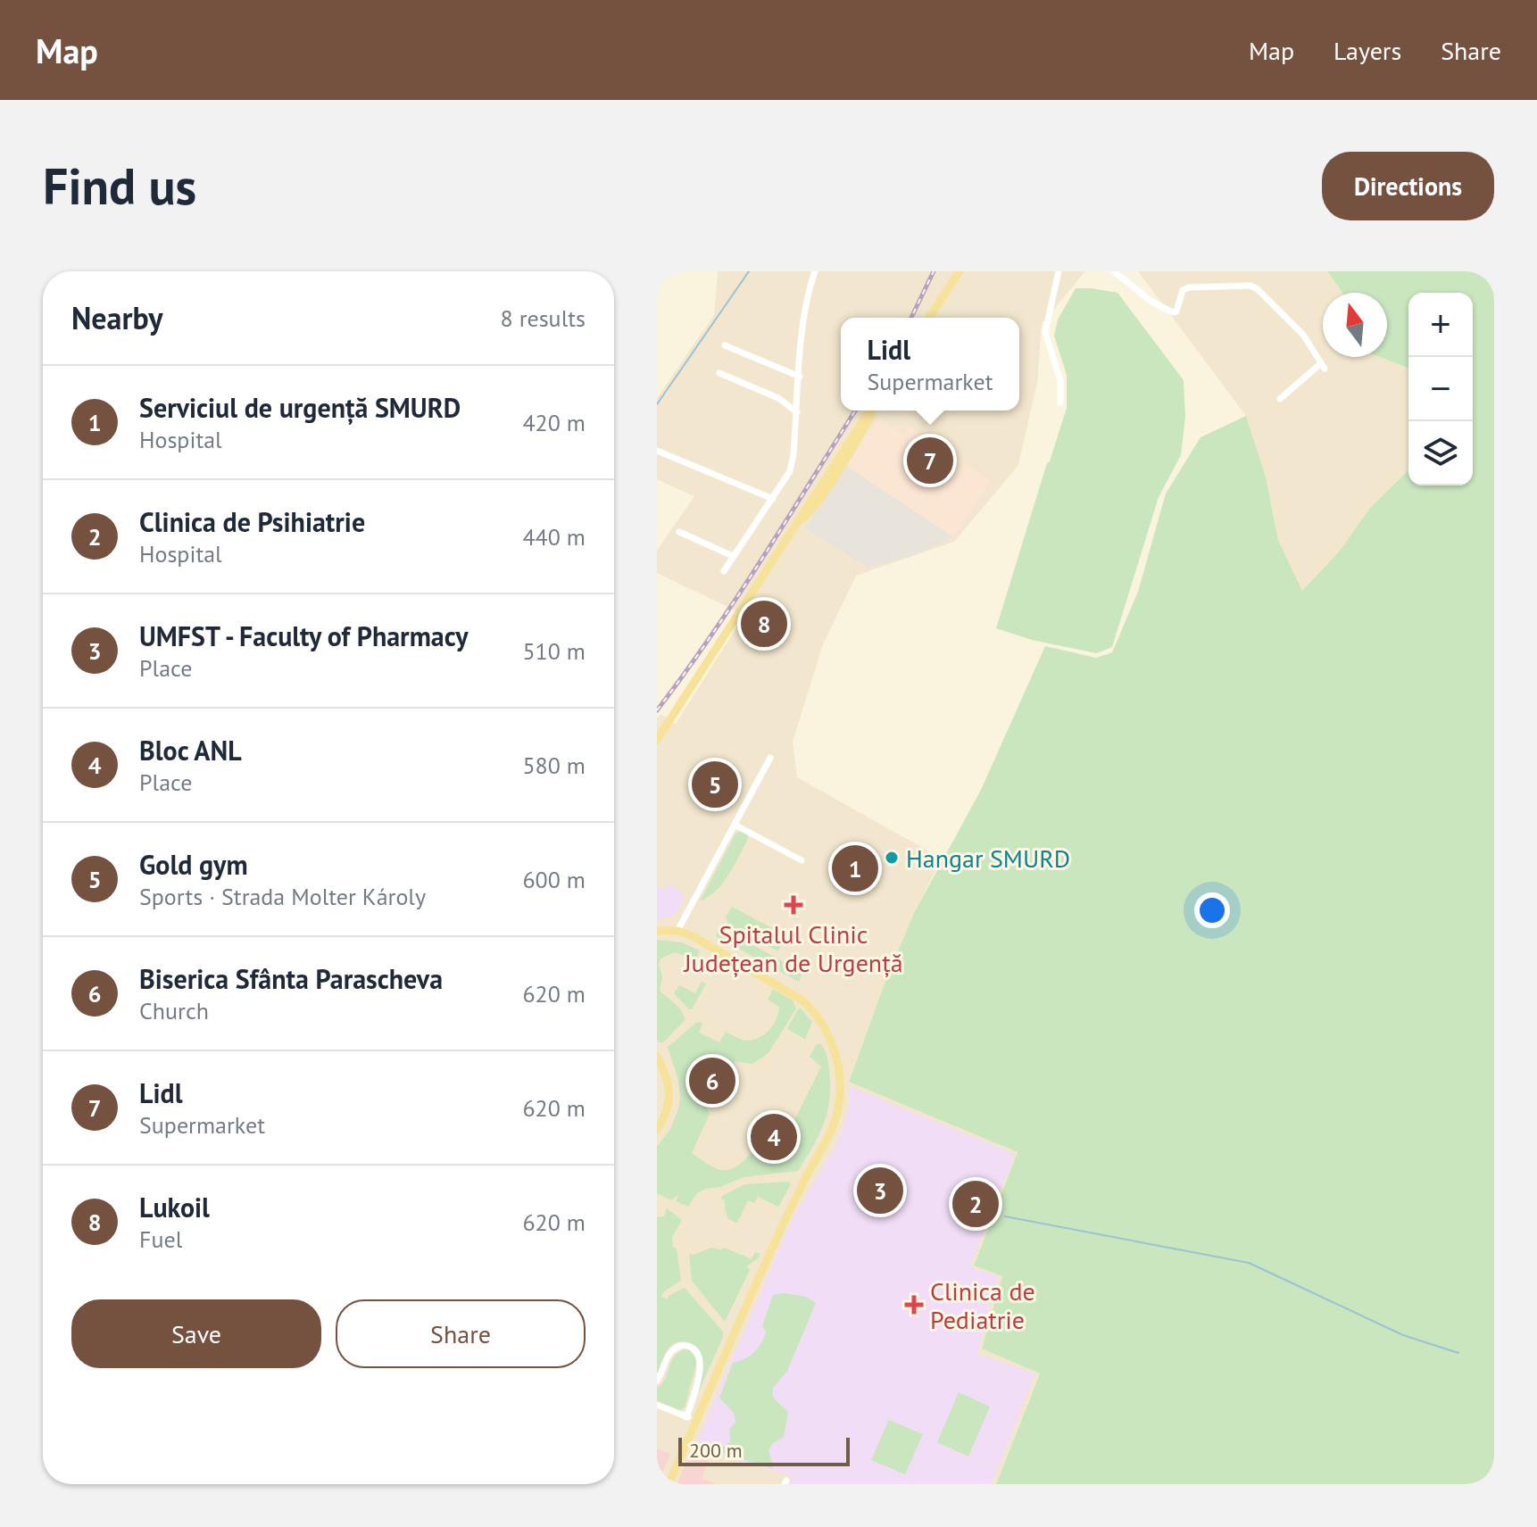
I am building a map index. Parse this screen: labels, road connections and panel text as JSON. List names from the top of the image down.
{
  "places": {
    "other": ["Hangar SMURD"],
    "health": ["Spitalul Clinic Județean de Urgență", "Clinica de Pediatrie"]
  },
  "scale_bar": "200 m",
  "north": "top",
  "page": {
    "header": "Map",
    "nav": ["Map", "Layers", "Share"],
    "buttons": [
      "Directions",
      ["Save", "Share"]
    ],
    "title": "Find us",
    "heading": ["Nearby", "8 results"],
    "map_buttons": ["+", "−"],
    "popup": ["Lidl", "Supermarket"],
    "list": [
      {
        "mark": "1",
        "name": "Serviciul de urgență SMURD",
        "note": "Hospital",
        "value": "420 m"
      },
      {
        "mark": "2",
        "name": "Clinica de Psihiatrie",
        "note": "Hospital",
        "value": "440 m"
      },
      {
        "mark": "3",
        "name": "UMFST - Faculty of Pharmacy",
        "note": "Place",
        "value": "510 m"
      },
      {
        "mark": "4",
        "name": "Bloc ANL",
        "note": "Place",
        "value": "580 m"
      },
      {
        "mark": "5",
        "name": "Gold gym",
        "note": "Sports · Strada Molter Károly",
        "value": "600 m"
      },
      {
        "mark": "6",
        "name": "Biserica Sfânta Parascheva",
        "note": "Church",
        "value": "620 m"
      },
      {
        "mark": "7",
        "name": "Lidl",
        "note": "Supermarket",
        "value": "620 m"
      },
      {
        "mark": "8",
        "name": "Lukoil",
        "note": "Fuel",
        "value": "620 m"
      }
    ],
    "pins": [
      "7",
      "8",
      "5",
      "1",
      "6",
      "4",
      "3",
      "2"
    ],
    "scale": "200 m"
  }
}
